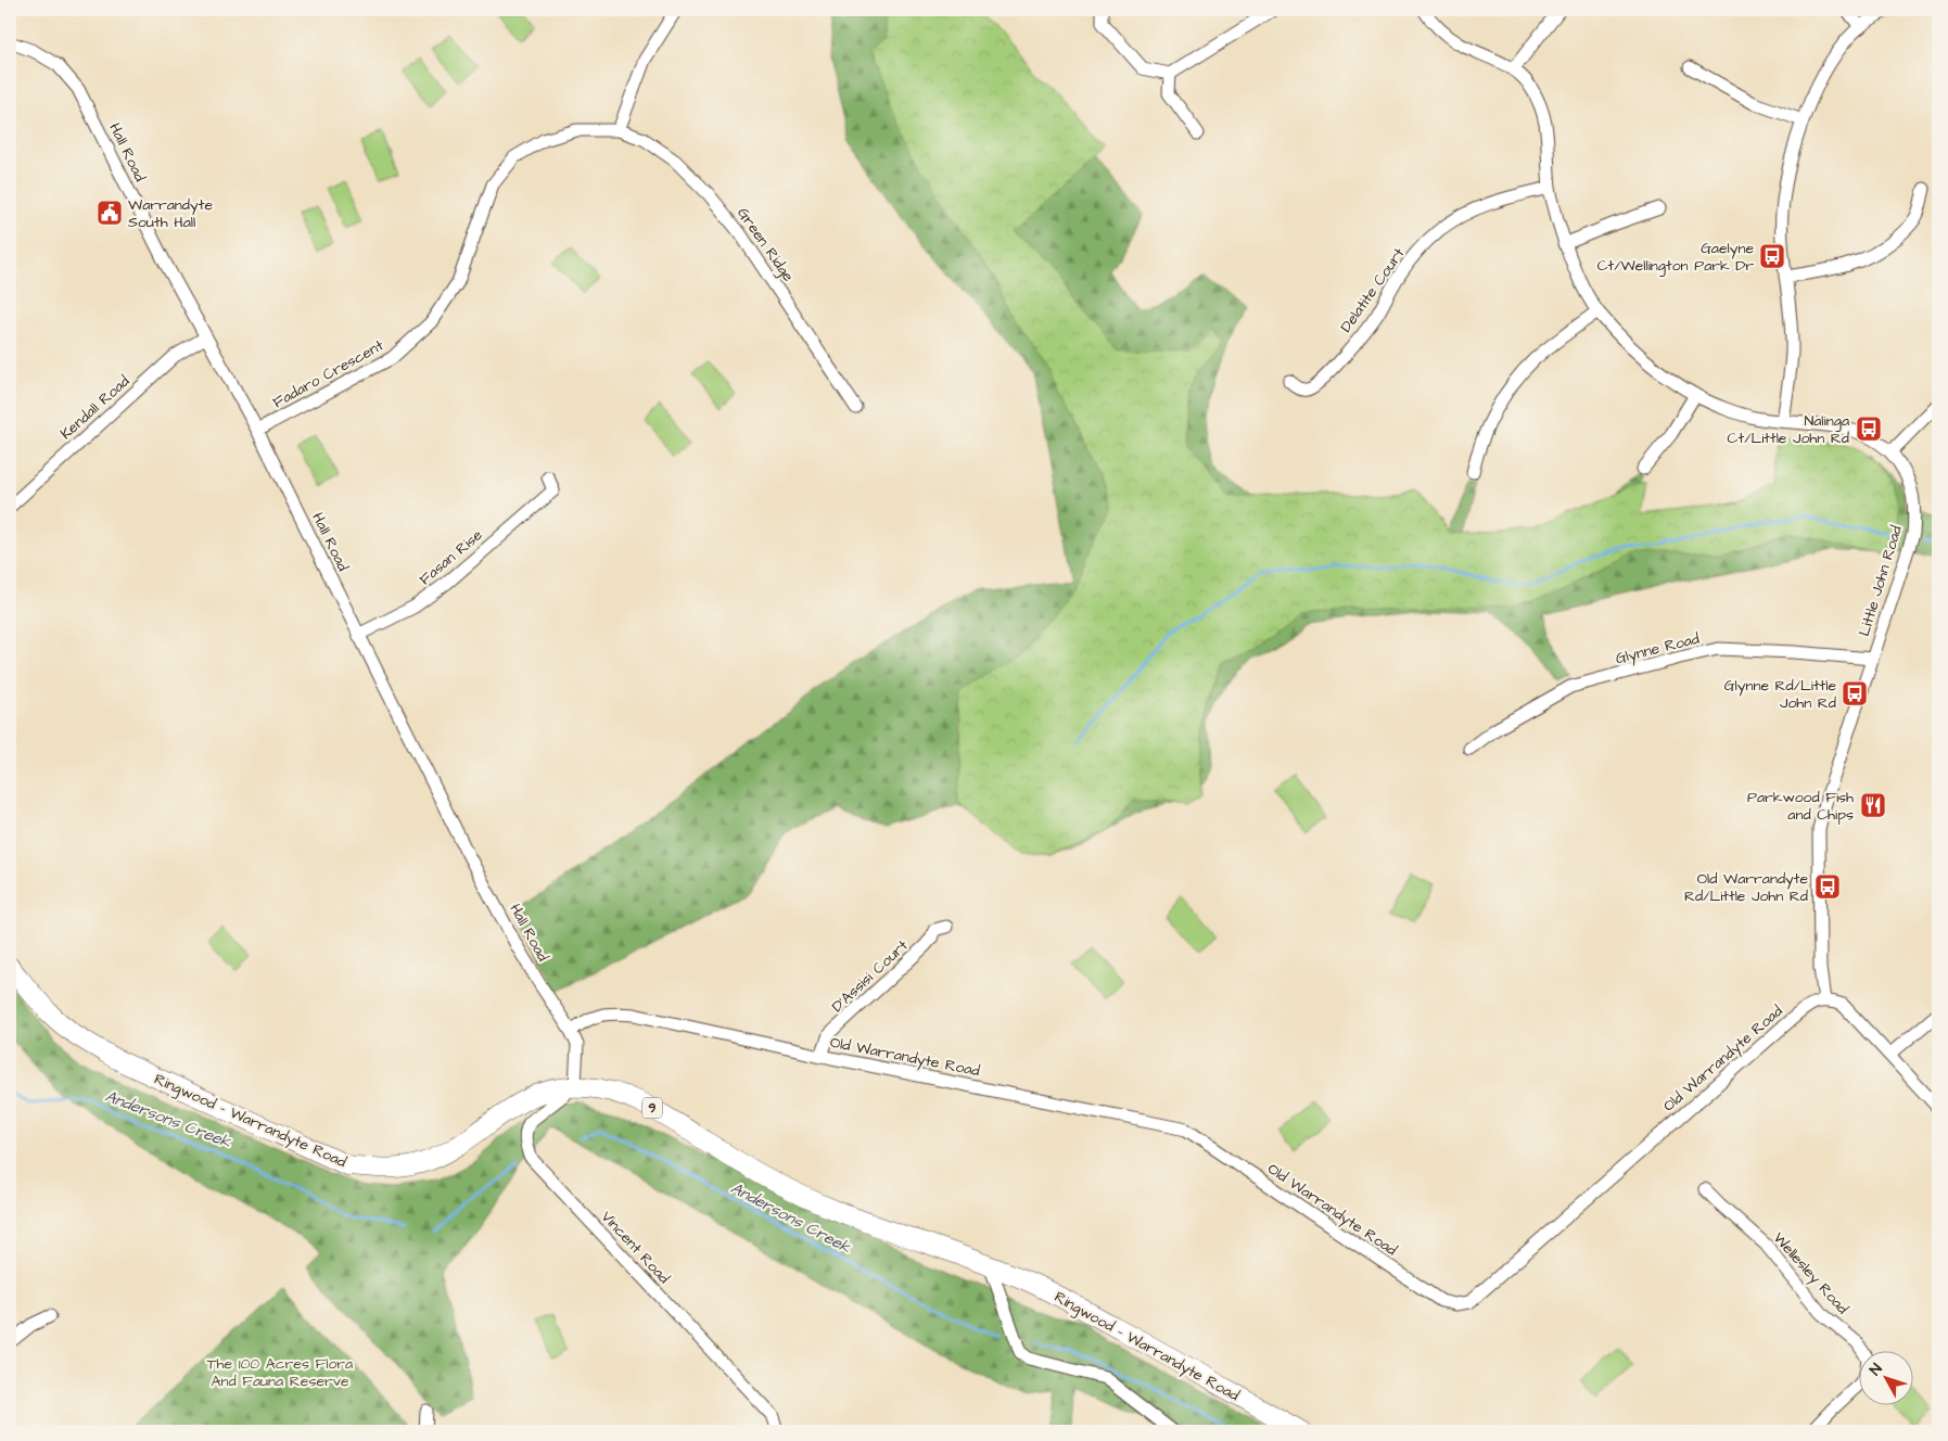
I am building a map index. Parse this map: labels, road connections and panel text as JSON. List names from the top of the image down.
{
  "streets": {
    "main road": ["9", "Ringwood - Warrandyte Road"],
    "street": [
      "Hall Road",
      "Green Ridge",
      "Delatite Court",
      "Fadaro Crescent",
      "Kendall Road",
      "Fasan Rise",
      "Little John Road",
      "Glynne Road",
      "D'Assisi Court",
      "Old Warrandyte Road",
      "Vincent Road",
      "Wellesley Road"
    ]
  },
  "crossings": [
    ["Hall Road", "Fadaro Crescent"],
    ["Hall Road", "Kendall Road"],
    ["Hall Road", "Fasan Rise"],
    ["Hall Road", "Old Warrandyte Road"],
    ["Hall Road", "Ringwood - Warrandyte Road"],
    ["Hall Road", "Vincent Road"],
    ["Green Ridge", "Fadaro Crescent"],
    ["Delatite Court", "Little John Road"],
    ["Little John Road", "Glynne Road"],
    ["Little John Road", "Old Warrandyte Road"],
    ["D'Assisi Court", "Old Warrandyte Road"],
    ["Ringwood - Warrandyte Road", "Vincent Road"]
  ],
  "water": ["Andersons Creek"],
  "parks": ["The 100 Acres Flora And Fauna Reserve"],
  "places": {
    "public building": ["Warrandyte South Hall"],
    "bus stop": [
      "Gaelyne Ct/Wellington Park Dr",
      "Nalinga Ct/Little John Rd",
      "Glynne Rd/Little John Rd",
      "Old Warrandyte Rd/Little John Rd"
    ],
    "restaurant": ["Parkwood Fish and Chips"]
  },
  "north": "top left"
}
